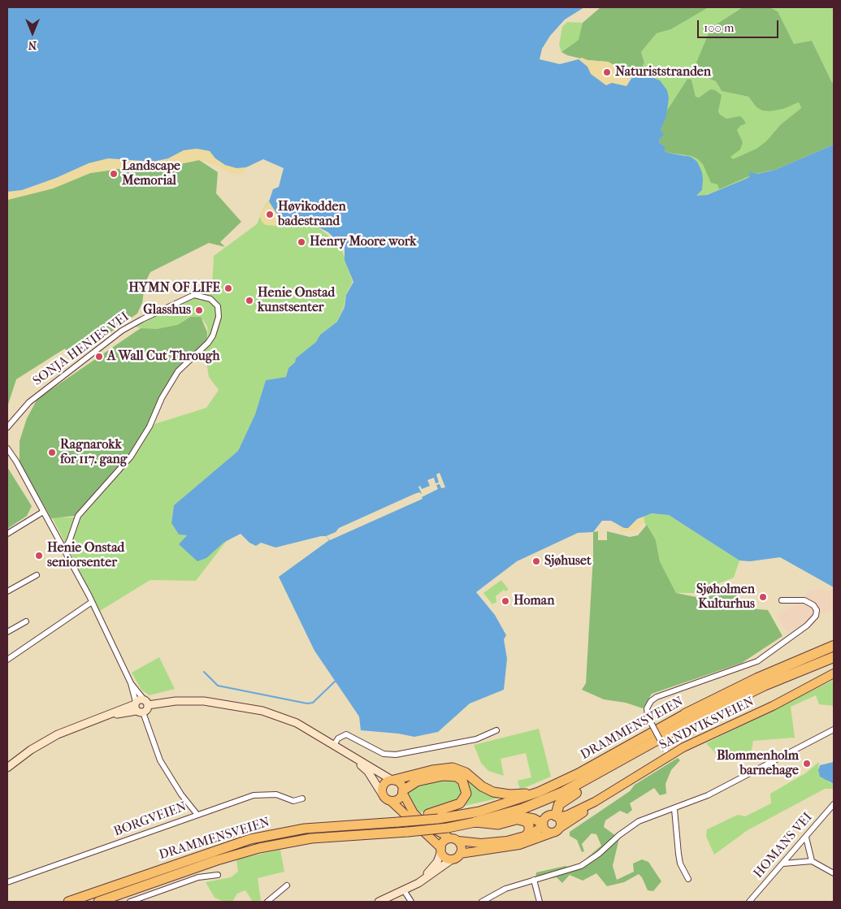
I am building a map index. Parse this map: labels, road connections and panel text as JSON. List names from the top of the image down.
{
  "streets": {
    "highway": ["DRAMMENSVEIEN"],
    "main road": ["SANDVIKSVEIEN"],
    "street": ["SONJA HENIES VEI", "BORGVEIEN", "HOMANS VEI"]
  },
  "places": [
    "Naturiststranden",
    "Landscape Memorial",
    "Høvikodden badestrand",
    "Henry Moore work",
    "HYMN OF LIFE",
    "Henie Onstad kunstsenter",
    "Glasshus",
    "A Wall Cut Through",
    "Ragnarokk for 117. gang",
    "Henie Onstad seniorsenter",
    "Sjøhuset",
    "Sjøholmen Kulturhus",
    "Homan",
    "Blommenholm barnehage"
  ],
  "scale_bar": "100 m",
  "north": "bottom"
}
